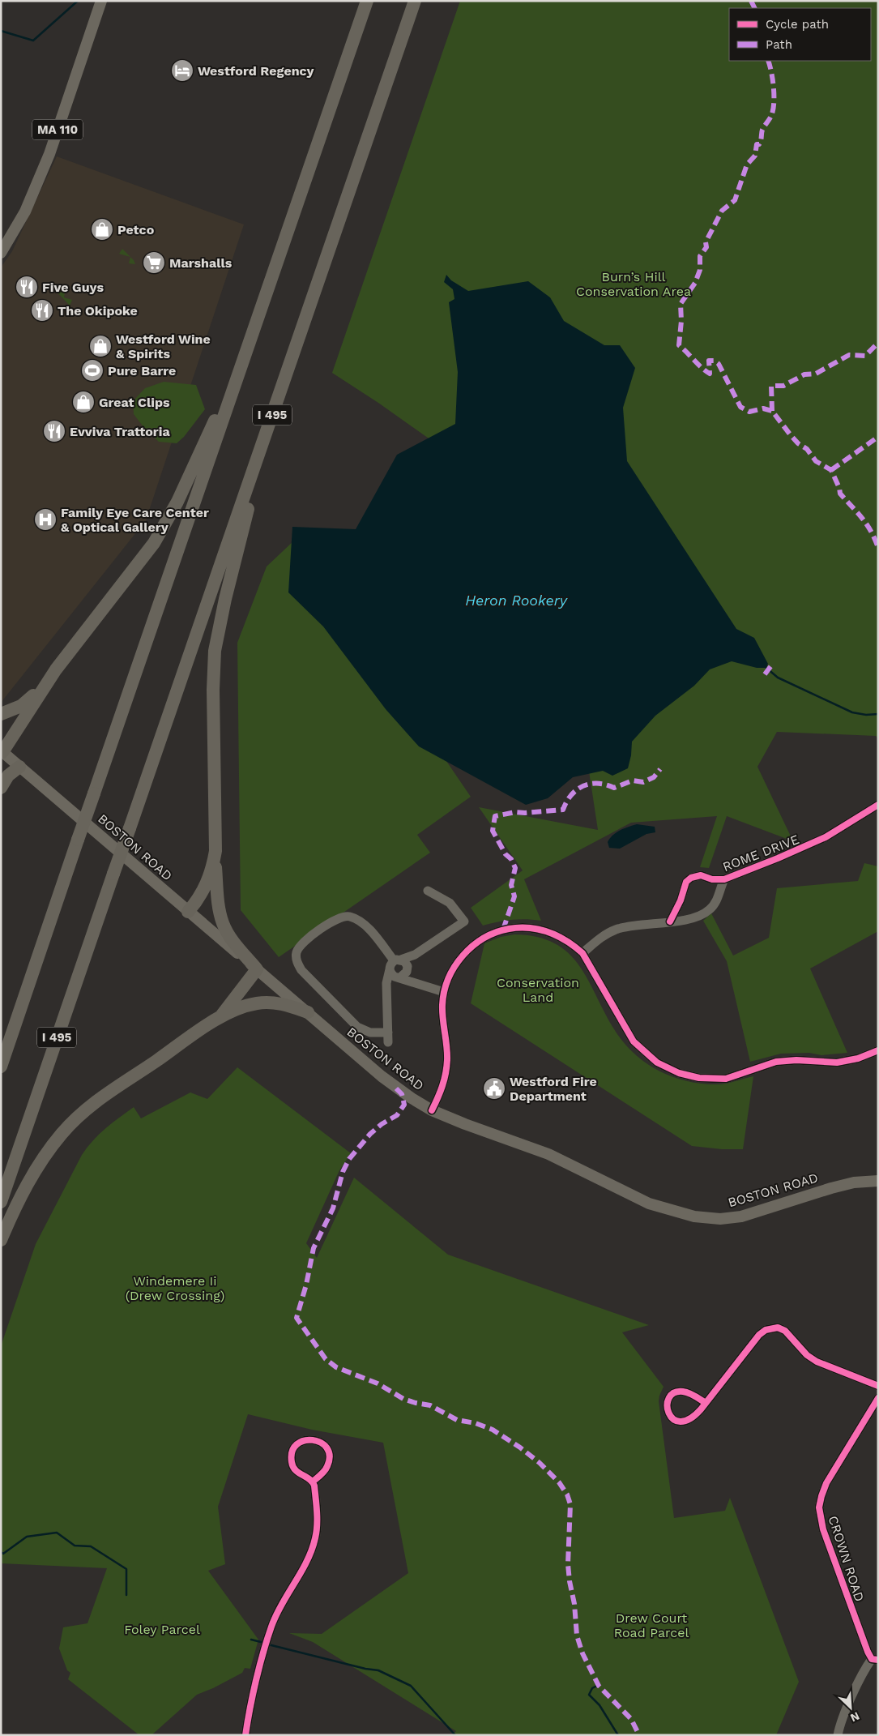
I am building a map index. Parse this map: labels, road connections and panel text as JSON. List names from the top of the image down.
{
  "streets": {
    "highway": ["I 495"],
    "main road": ["MA 110", "BOSTON ROAD"],
    "street": ["ROME DRIVE", "CROWN ROAD"]
  },
  "water": ["Heron Rookery"],
  "parks": [
    "Burn’s Hill Conservation Area",
    "Conservation Land",
    "Windemere Ii (Drew Crossing)",
    "Drew Court Road Parcel",
    "Foley Parcel"
  ],
  "places": {
    "hotel": ["Westford Regency"],
    "shop": ["Petco", "Westford Wine & Spirits", "Great Clips"],
    "supermarket": ["Marshalls"],
    "restaurant": ["Five Guys", "The Okipoke", "Evviva Trattoria"],
    "sports": ["Pure Barre"],
    "hospital": ["Family Eye Care Center & Optical Gallery"],
    "public building": ["Westford Fire Department"]
  },
  "legend": ["Cycle path", "Path"],
  "north": "bottom right"
}
